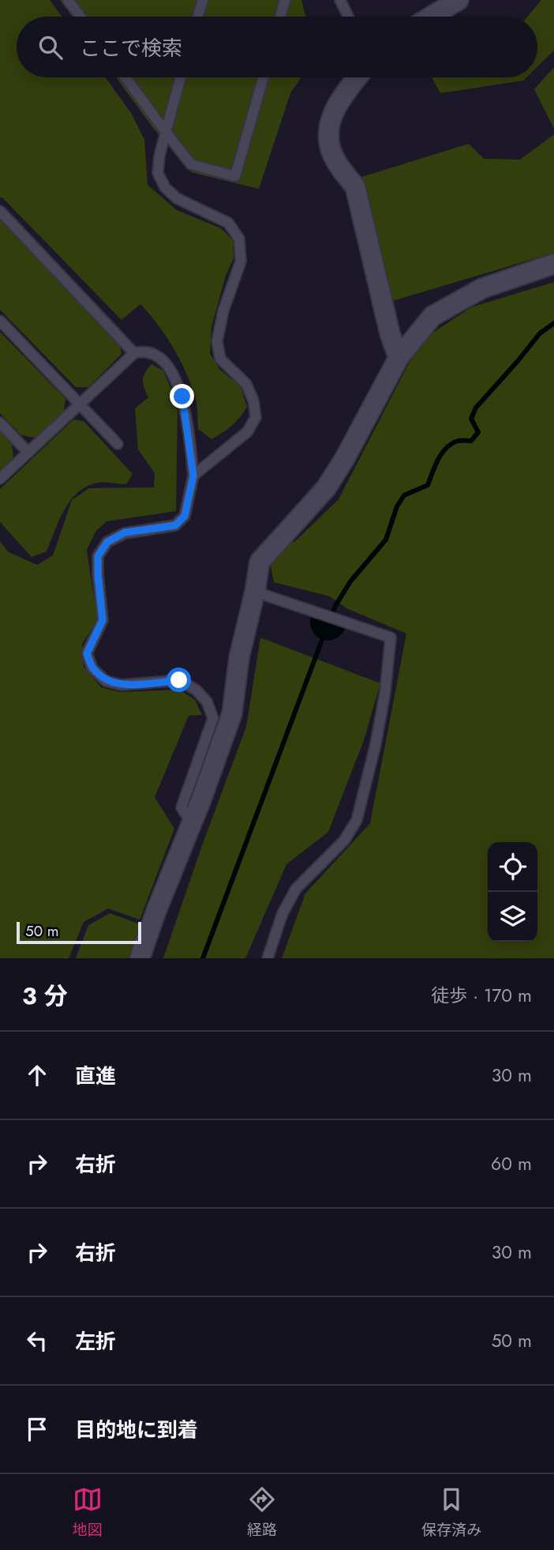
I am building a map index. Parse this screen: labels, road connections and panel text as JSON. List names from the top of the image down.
{
  "scale_bar": "50 m",
  "page": {
    "search": "ここで検索",
    "scale": "50 m",
    "heading": ["3 分", "徒歩 · 170 m"],
    "list": [
      ["直進", "30 m"],
      ["右折", "60 m"],
      ["右折", "30 m"],
      ["左折", "50 m"],
      "目的地に到着"
    ],
    "nav": ["地図", "経路", "保存済み"]
  }
}
